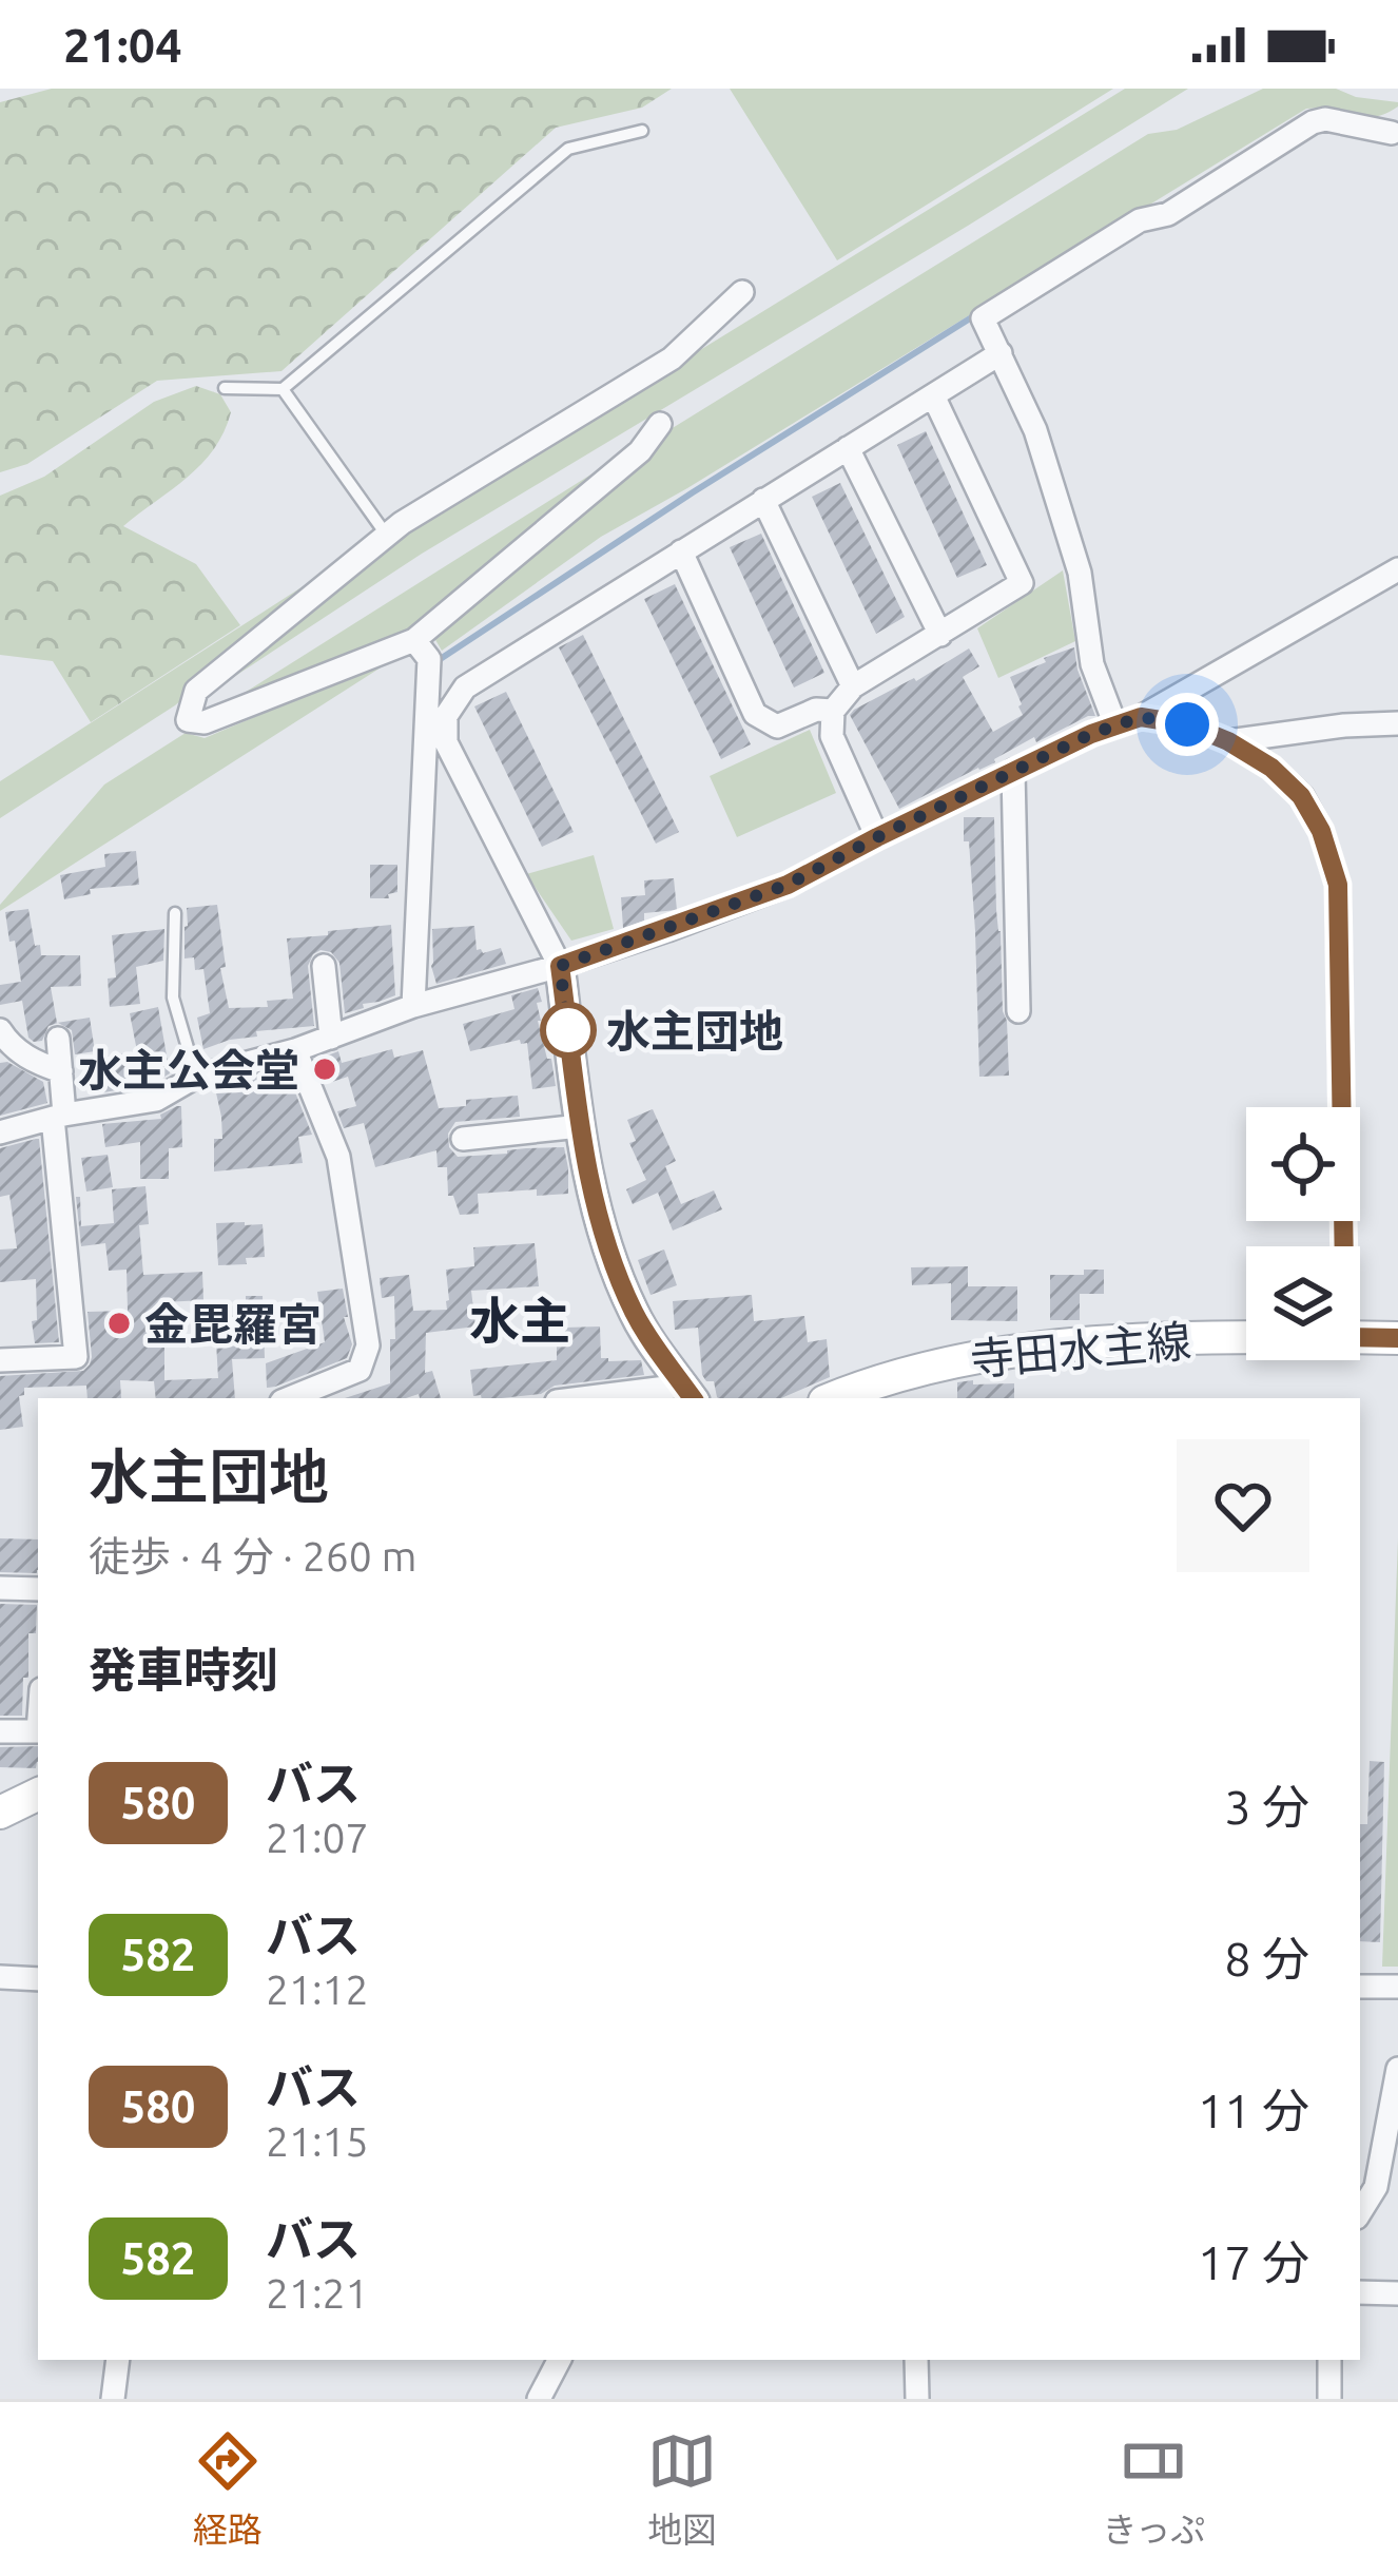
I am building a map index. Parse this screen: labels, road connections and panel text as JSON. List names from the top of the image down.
{
  "streets": {
    "main road": ["寺田水主線"]
  },
  "districts": ["水主"],
  "places": ["水主団地", "水主公会堂", "金毘羅宮"],
  "lines": ["bus line 580"],
  "page": {
    "status": "21:04",
    "heading": [
      ["水主団地", "徒歩 · 4 分 · 260 m"],
      "発車時刻"
    ],
    "list": [
      {
        "mark": "580",
        "name": "バス",
        "note": "21:07",
        "value": "3 分"
      },
      {
        "mark": "582",
        "name": "バス",
        "note": "21:12",
        "value": "8 分"
      },
      {
        "mark": "580",
        "name": "バス",
        "note": "21:15",
        "value": "11 分"
      },
      {
        "mark": "582",
        "name": "バス",
        "note": "21:21",
        "value": "17 分"
      }
    ],
    "tabs": ["経路", "地図", "きっぷ"]
  }
}
